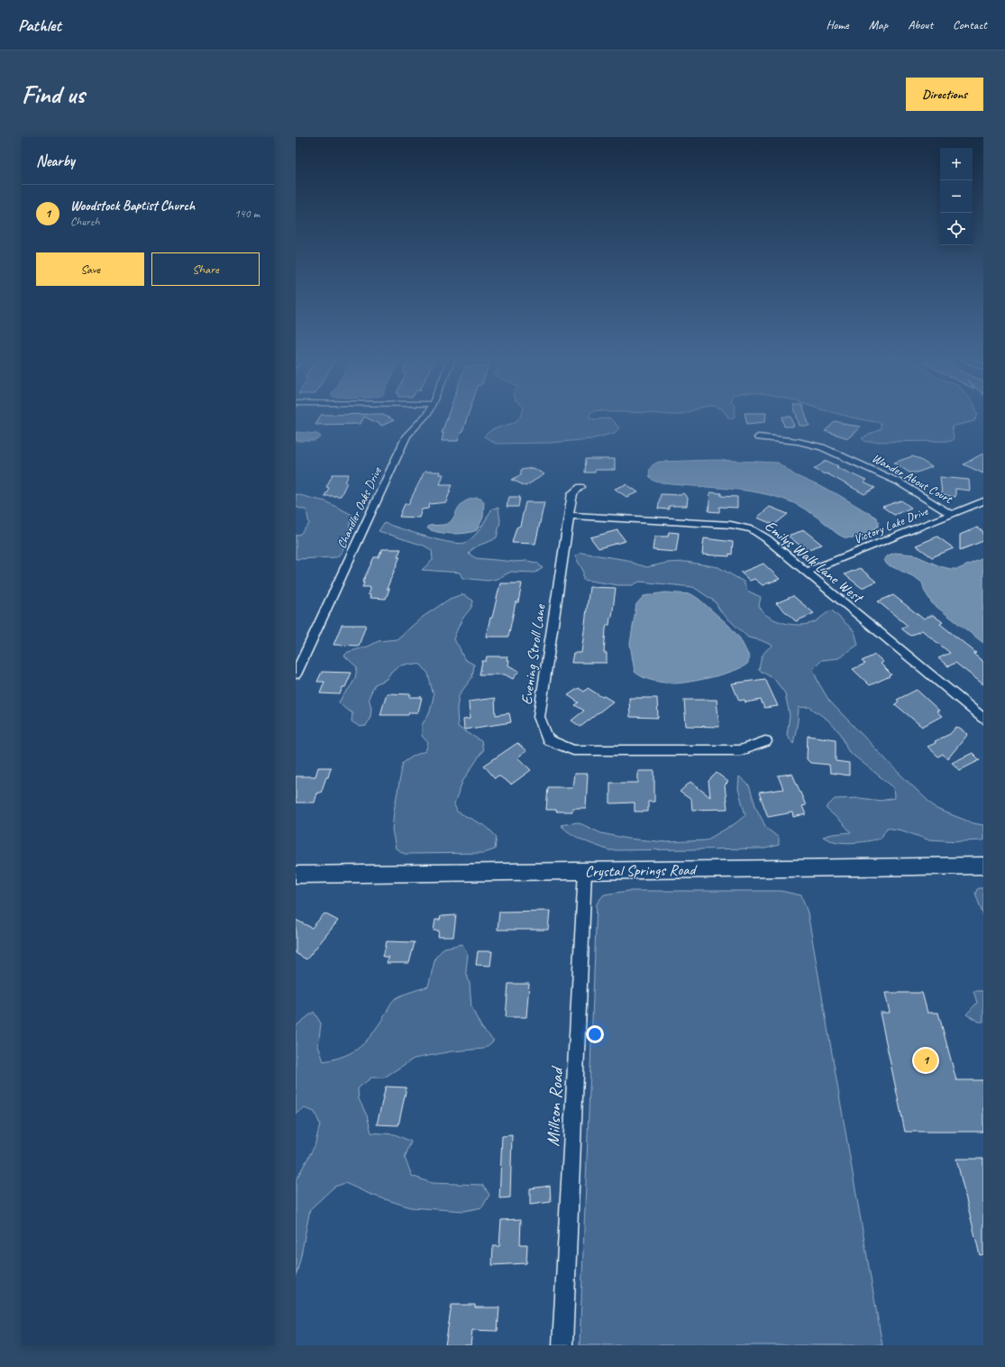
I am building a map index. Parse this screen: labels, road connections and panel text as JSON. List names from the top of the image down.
{
  "streets": {
    "street": [
      "Wander About Court",
      "Chandler Oaks Drive",
      "Victory Lake Drive",
      "Emilys Walk Lane West",
      "Evening Stroll Lane",
      "Crystal Springs Road",
      "Millson Road"
    ]
  },
  "crossings": [
    ["Wander About Court", "Victory Lake Drive"],
    ["Victory Lake Drive", "Emilys Walk Lane West"],
    ["Emilys Walk Lane West", "Evening Stroll Lane"],
    ["Crystal Springs Road", "Millson Road"]
  ],
  "page": {
    "header": "Pathlet",
    "nav": [
      "Home",
      "Map",
      "About",
      "Contact"
    ],
    "buttons": [
      "Directions",
      ["Save", "Share"]
    ],
    "title": "Find us",
    "heading": "Nearby",
    "map_buttons": ["+", "−"],
    "list": [
      {
        "mark": "1",
        "name": "Woodstock Baptist Church",
        "note": "Church",
        "value": "140 m"
      }
    ],
    "pins": "1"
  }
}
